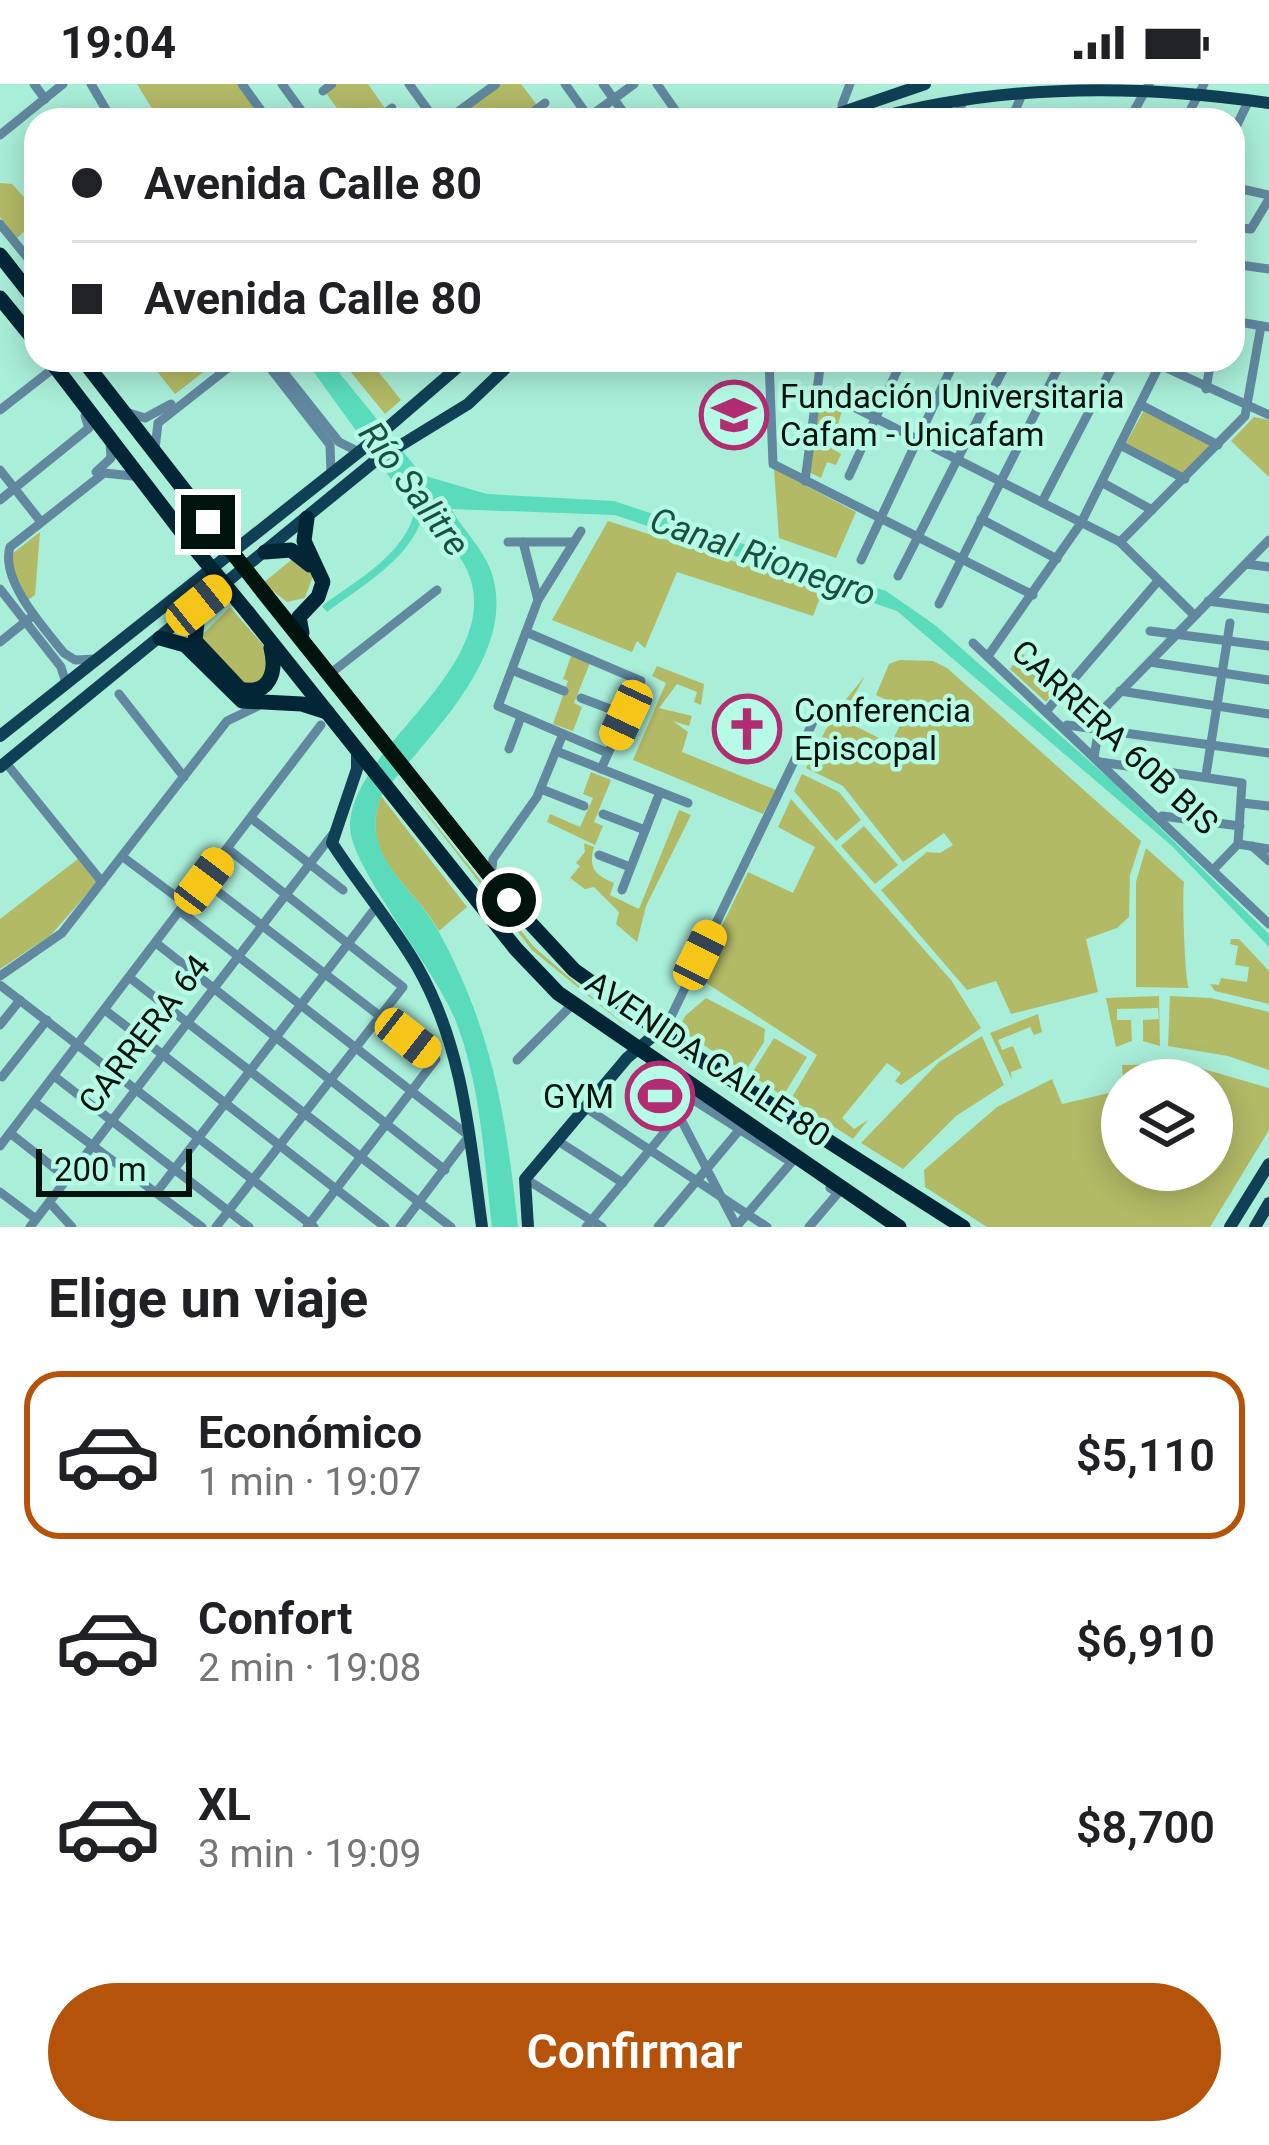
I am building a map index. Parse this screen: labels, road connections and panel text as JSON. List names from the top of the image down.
{
  "streets": {
    "highway": ["AVENIDA CALLE 80"],
    "main road": ["CARRERA 64"],
    "street": ["CARRERA 60B BIS"]
  },
  "crossings": [
    ["CARRERA 64", "AVENIDA CALLE 80"]
  ],
  "water": ["Río Salitre", "Canal Rionegro"],
  "places": {
    "school or university": ["Fundación Universitaria Cafam - Unicafam"],
    "church": ["Conferencia Episcopal"],
    "sports": ["GYM"]
  },
  "scale_bar": "200 m",
  "page": {
    "status": "19:04",
    "banner": ["Avenida Calle 80", "Avenida Calle 80"],
    "scale": "200 m",
    "heading": "Elige un viaje",
    "list": [
      {
        "name": "Económico",
        "note": "1 min · 19:07",
        "value": "$5,110"
      },
      {
        "name": "Confort",
        "note": "2 min · 19:08",
        "value": "$6,910"
      },
      {
        "name": "XL",
        "note": "3 min · 19:09",
        "value": "$8,700"
      }
    ],
    "buttons": "Confirmar"
  }
}
